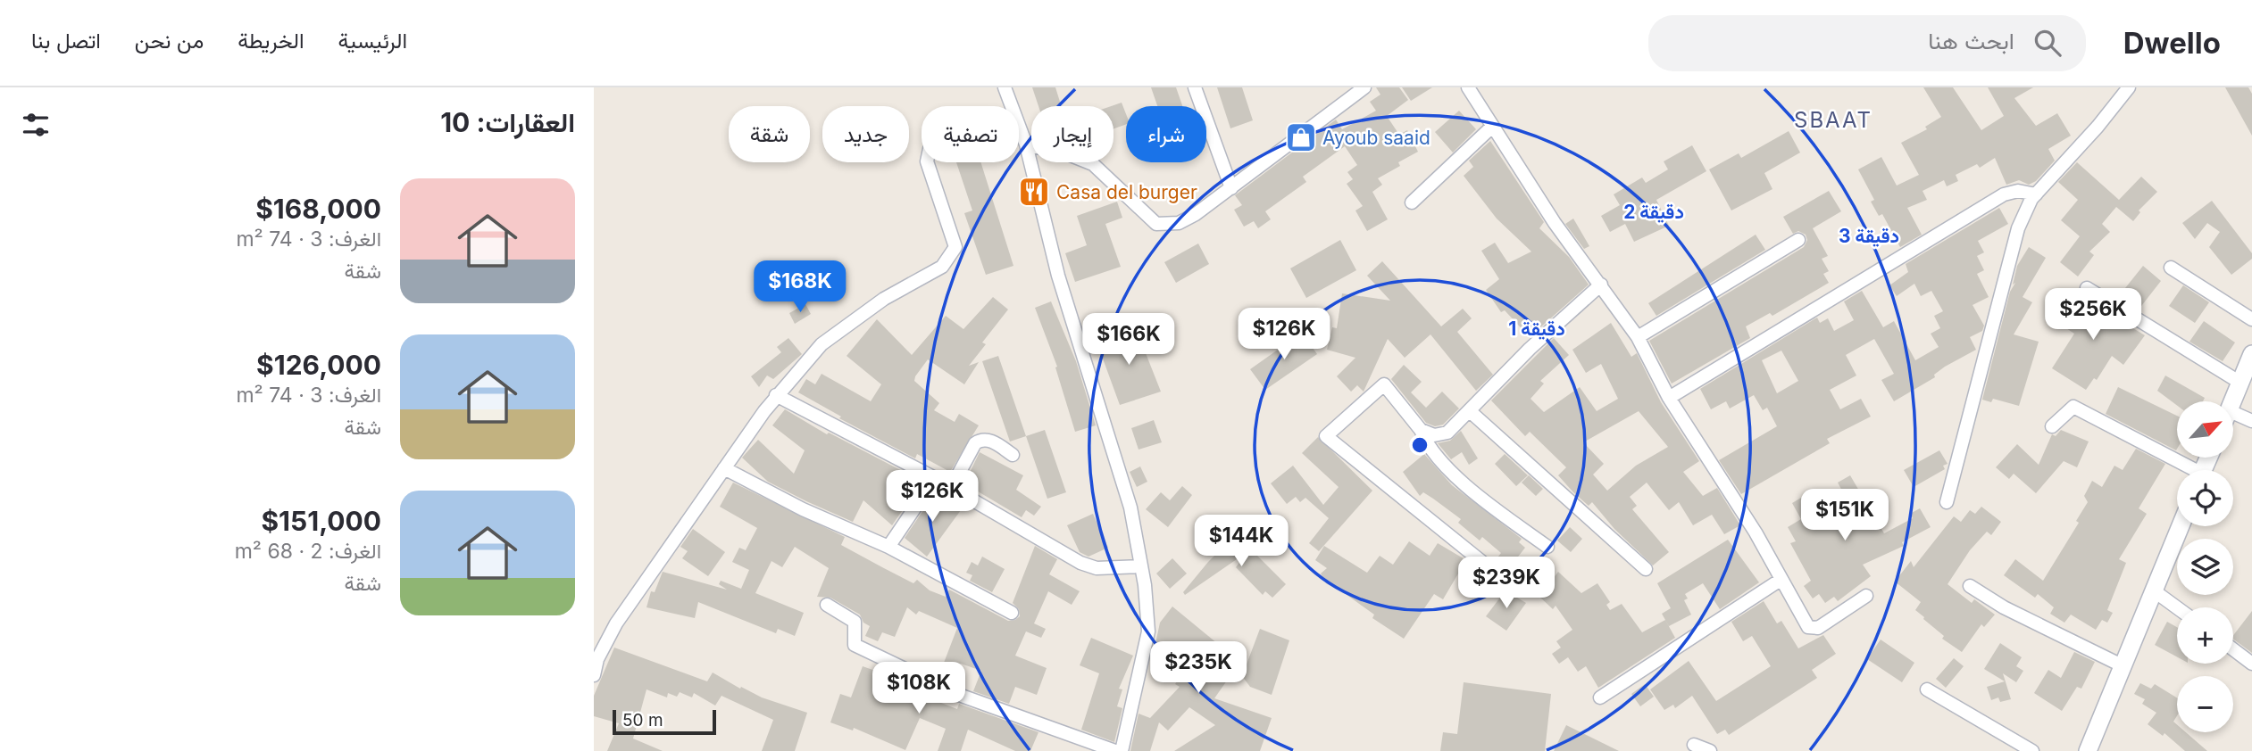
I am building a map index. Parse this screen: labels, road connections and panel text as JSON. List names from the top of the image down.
{
  "districts": ["SBAAT"],
  "places": {
    "shop": ["Ayoub saaid"],
    "restaurant": ["Casa del burger"]
  },
  "scale_bar": "50 m",
  "north": "top right",
  "page": {
    "header": "Dwello",
    "search": "ابحث هنا",
    "nav": [
      "الرئيسية",
      "الخريطة",
      "من نحن",
      "اتصل بنا"
    ],
    "heading": "العقارات: 10",
    "chip": [
      "شراء",
      "إيجار",
      "تصفية",
      "جديد",
      "شقة"
    ],
    "list": [
      {
        "name": "$168,000",
        "note": "الغرف: 3 · 74 m² · شقة"
      },
      {
        "name": "$126,000",
        "note": "الغرف: 3 · 74 m² · شقة"
      },
      {
        "name": "$151,000",
        "note": "الغرف: 2 · 68 m² · شقة"
      }
    ],
    "price": [
      "$168K",
      "$256K",
      "$126K",
      "$166K",
      "$126K",
      "$151K",
      "$144K",
      "$239K",
      "$235K",
      "$108K"
    ],
    "map_buttons": ["+", "−"],
    "scale": "50 m"
  },
  "rings": ["2 دقيقة", "3 دقيقة", "1 دقيقة"]
}
